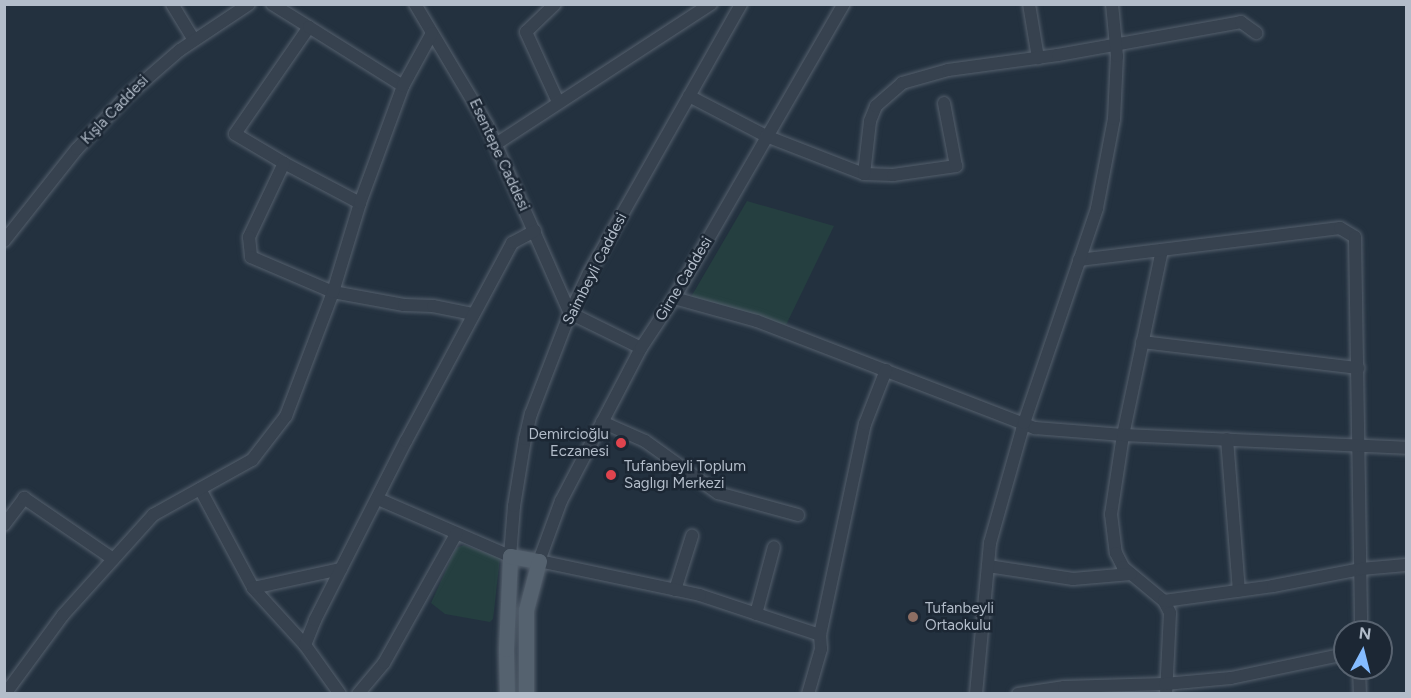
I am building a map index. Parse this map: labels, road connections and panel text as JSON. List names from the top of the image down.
{
  "streets": {
    "street": [
      "Kışla Caddesi",
      "Esentepe Caddesi",
      "Saimbeyli Caddesi",
      "Girne Caddesi"
    ]
  },
  "crossings": [
    ["Esentepe Caddesi", "Saimbeyli Caddesi"]
  ],
  "places": ["Demircioğlu Eczanesi", "Tufanbeyli Toplum Saglıgı Merkezi", "Tufanbeyli Ortaokulu"],
  "north": "top"
}
